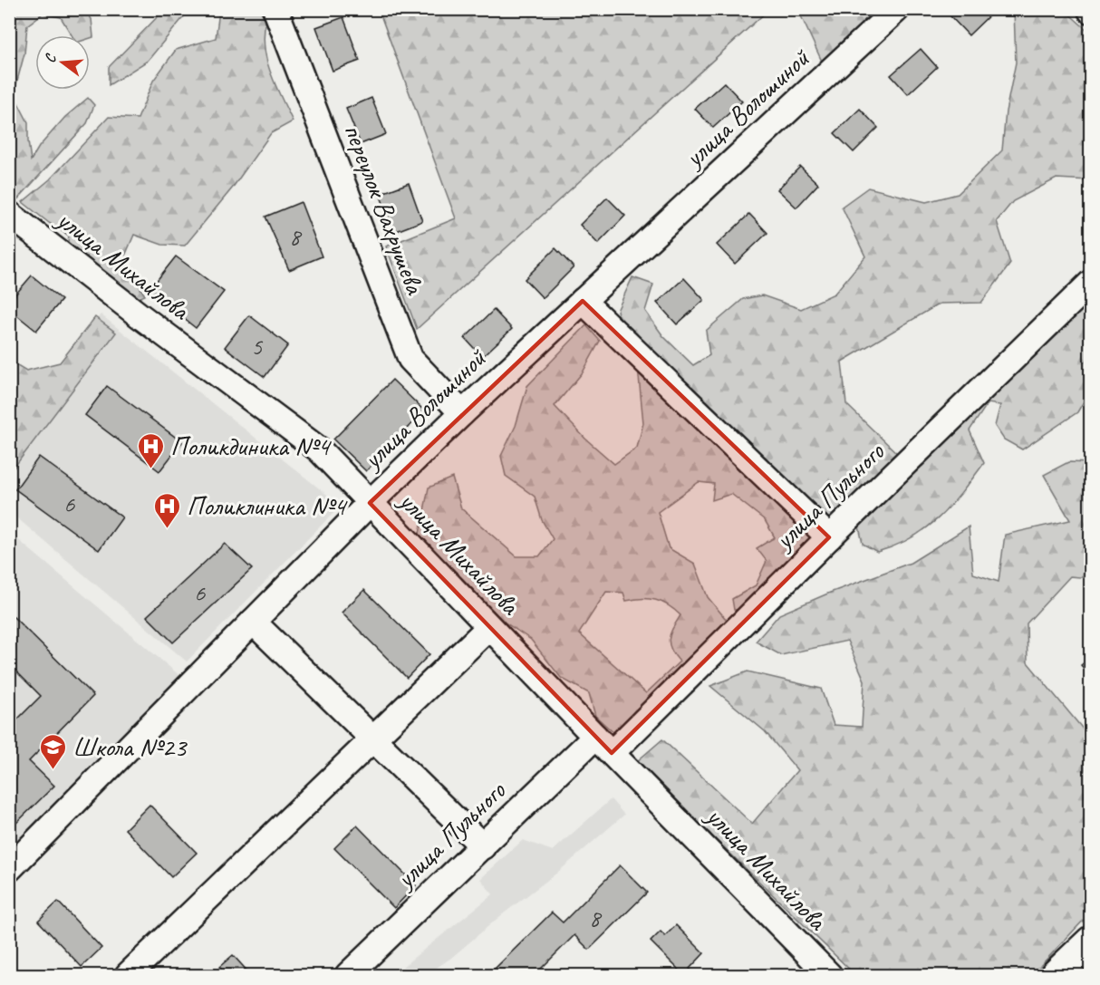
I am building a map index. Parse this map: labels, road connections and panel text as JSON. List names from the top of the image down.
{
  "streets": {
    "street": [
      "улица Волошиной",
      "переулок Вахрушева",
      "улица Михайлова",
      "улица Пульного"
    ]
  },
  "crossings": [
    ["улица Волошиной", "переулок Вахрушева"],
    ["улица Волошиной", "улица Михайлова"],
    ["улица Михайлова", "улица Пульного"]
  ],
  "places": {
    "hospital": ["Поликдиника №4", "Поликлиника №4"],
    "school or university": ["Школа №23"]
  },
  "house_numbers": [
    "8",
    "5",
    "6",
    "6",
    "8"
  ],
  "north": "left"
}
